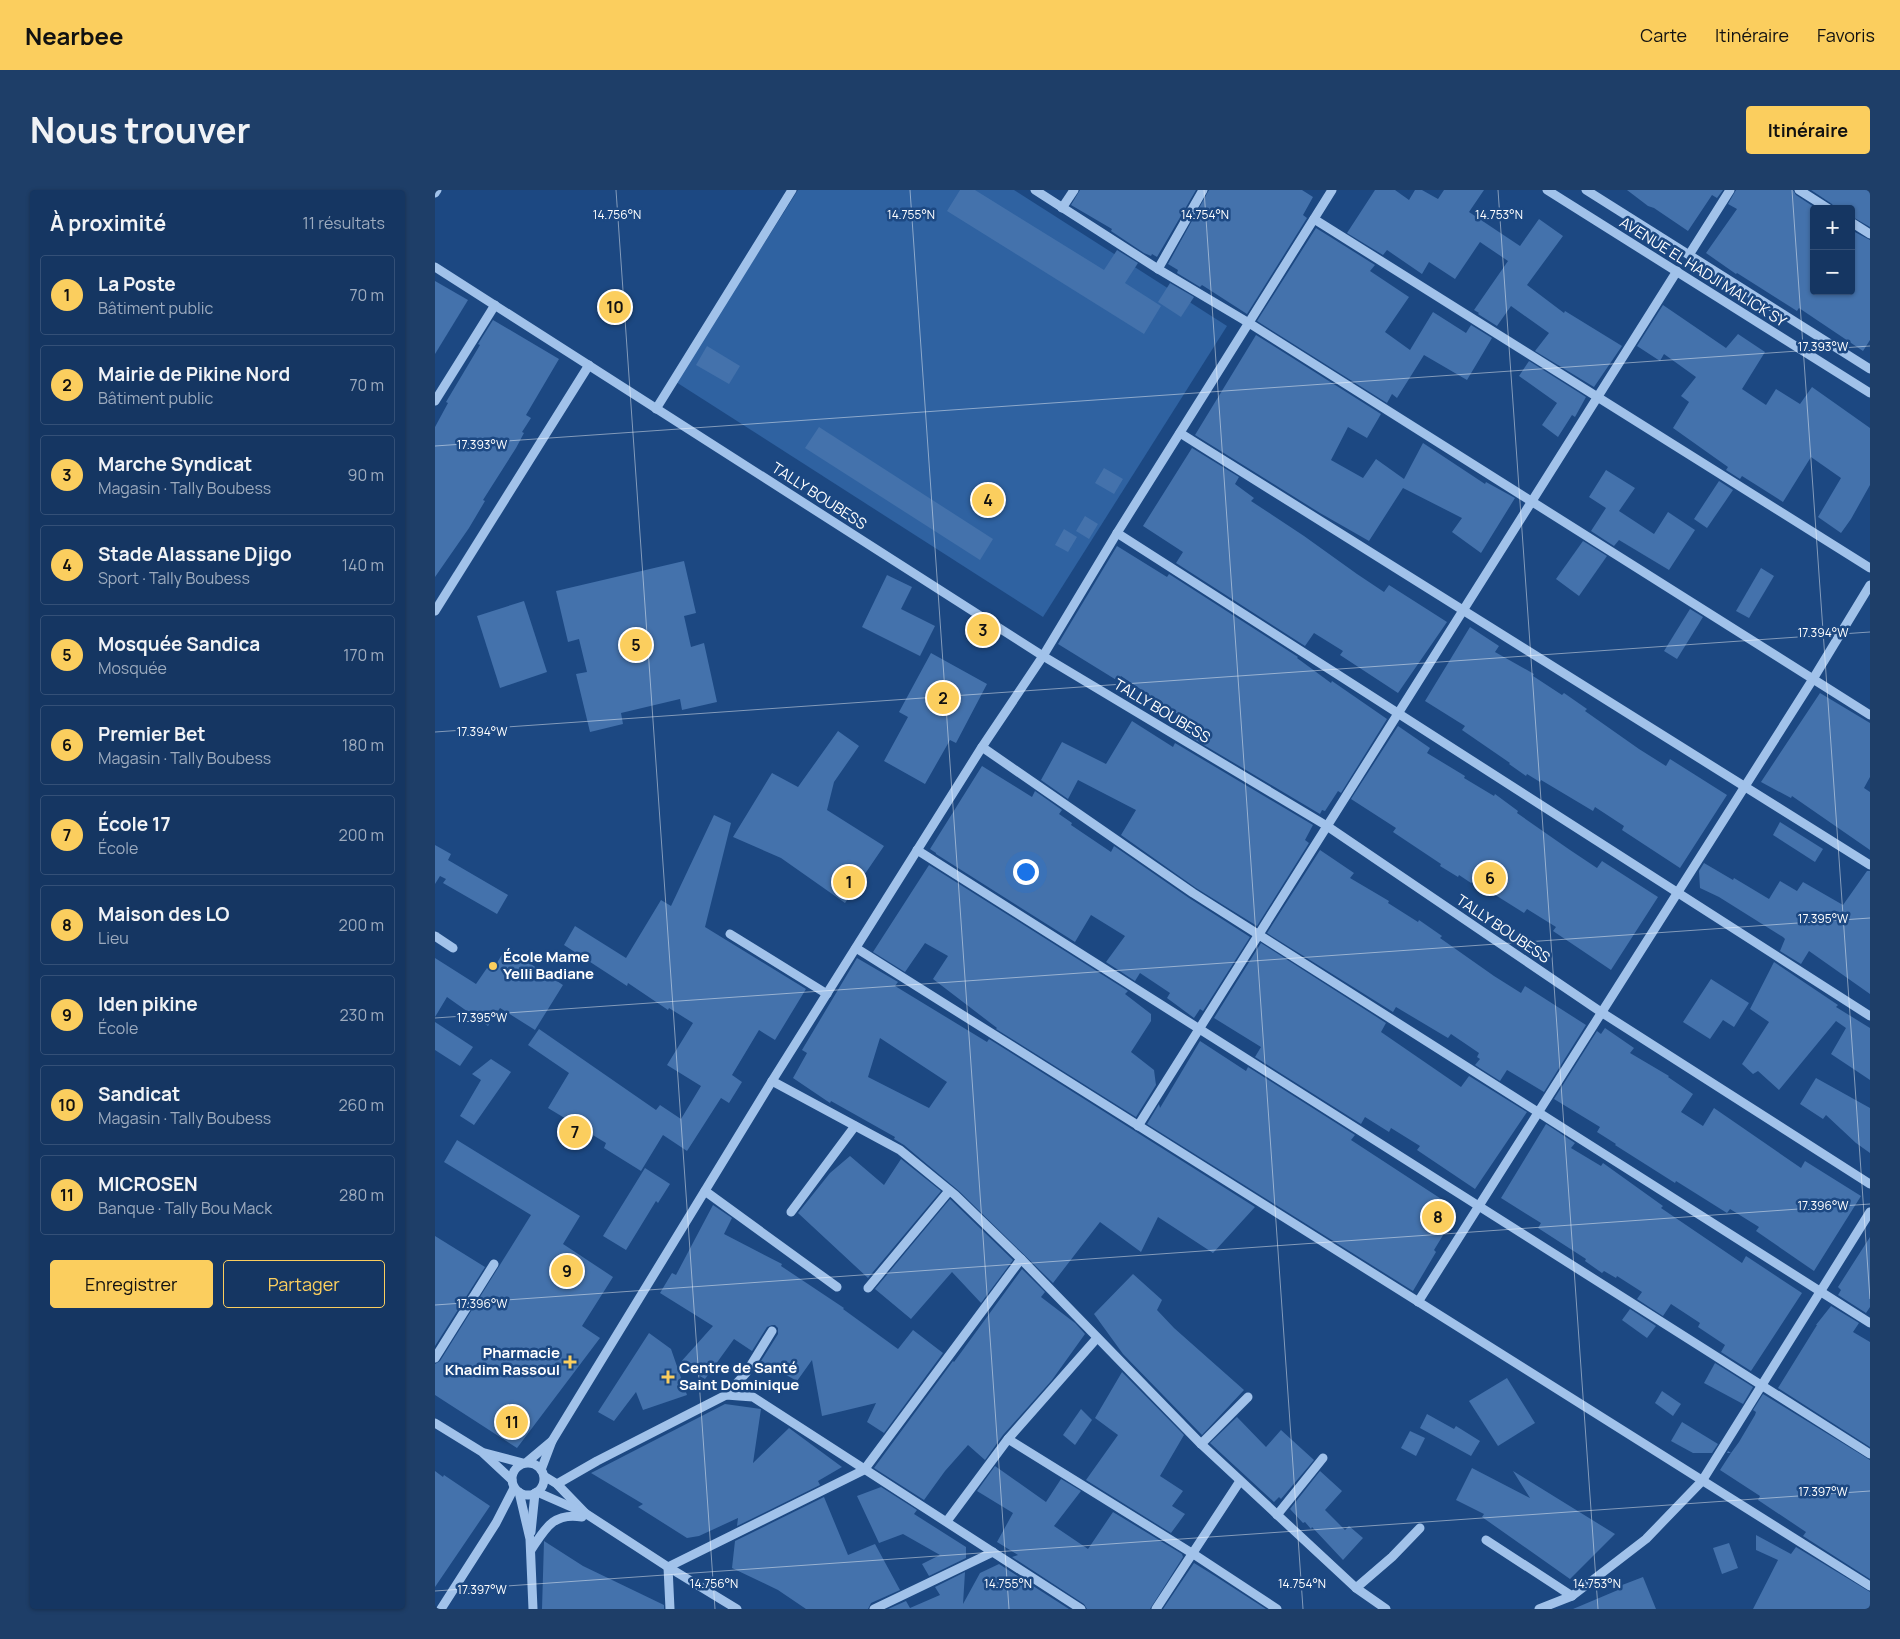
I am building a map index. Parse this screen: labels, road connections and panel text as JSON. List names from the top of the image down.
{
  "streets": {
    "street": ["AVENUE EL HADJI MALICK SY", "TALLY BOUBESS"]
  },
  "places": {
    "other": ["École Mame Yelli Badiane"],
    "health": ["Pharmacie Khadim Rassoul", "Centre de Santé Saint Dominique"]
  },
  "page": {
    "header": "Nearbee",
    "nav": ["Carte", "Itinéraire", "Favoris"],
    "title": "Nous trouver",
    "buttons": [
      "Itinéraire",
      ["Enregistrer", "Partager"]
    ],
    "heading": ["À proximité", "11 résultats"],
    "map_buttons": ["+", "−"],
    "list": [
      {
        "mark": "1",
        "name": "La Poste",
        "note": "Bâtiment public",
        "value": "70 m"
      },
      {
        "mark": "2",
        "name": "Mairie de Pikine Nord",
        "note": "Bâtiment public",
        "value": "70 m"
      },
      {
        "mark": "3",
        "name": "Marche Syndicat",
        "note": "Magasin · Tally Boubess",
        "value": "90 m"
      },
      {
        "mark": "4",
        "name": "Stade Alassane Djigo",
        "note": "Sport · Tally Boubess",
        "value": "140 m"
      },
      {
        "mark": "5",
        "name": "Mosquée Sandica",
        "note": "Mosquée",
        "value": "170 m"
      },
      {
        "mark": "6",
        "name": "Premier Bet",
        "note": "Magasin · Tally Boubess",
        "value": "180 m"
      },
      {
        "mark": "7",
        "name": "École 17",
        "note": "École",
        "value": "200 m"
      },
      {
        "mark": "8",
        "name": "Maison des LO",
        "note": "Lieu",
        "value": "200 m"
      },
      {
        "mark": "9",
        "name": "Iden pikine",
        "note": "École",
        "value": "230 m"
      },
      {
        "mark": "10",
        "name": "Sandicat",
        "note": "Magasin · Tally Boubess",
        "value": "260 m"
      },
      {
        "mark": "11",
        "name": "MICROSEN",
        "note": "Banque · Tally Bou Mack",
        "value": "280 m"
      }
    ],
    "pins": [
      "10",
      "4",
      "3",
      "5",
      "2",
      "6",
      "1",
      "7",
      "8",
      "9",
      "11"
    ]
  },
  "coordinates": [
    "14.756°N",
    "14.755°N",
    "14.754°N",
    "14.753°N",
    "17.393°W",
    "17.394°W",
    "17.395°W",
    "17.396°W",
    "17.397°W"
  ]
}
